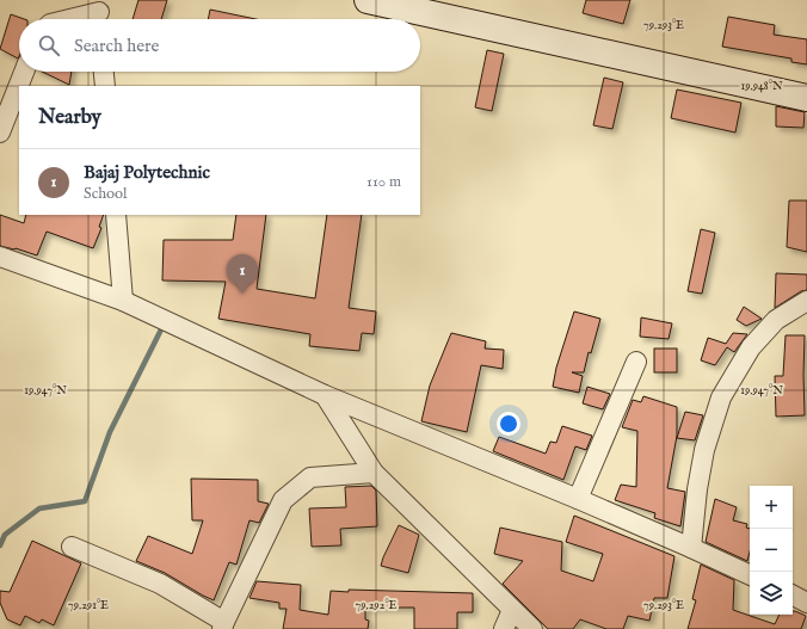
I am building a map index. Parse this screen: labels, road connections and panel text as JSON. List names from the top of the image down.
{
  "page": {
    "search": "Search here",
    "heading": "Nearby",
    "list": [
      {
        "mark": "1",
        "name": "Bajaj Polytechnic",
        "note": "School",
        "value": "110 m"
      }
    ],
    "pins": "1",
    "map_buttons": ["+", "−"]
  },
  "coordinates": [
    "79.293°E",
    "19.948°N",
    "19.947°N",
    "79.291°E",
    "79.292°E"
  ]
}
